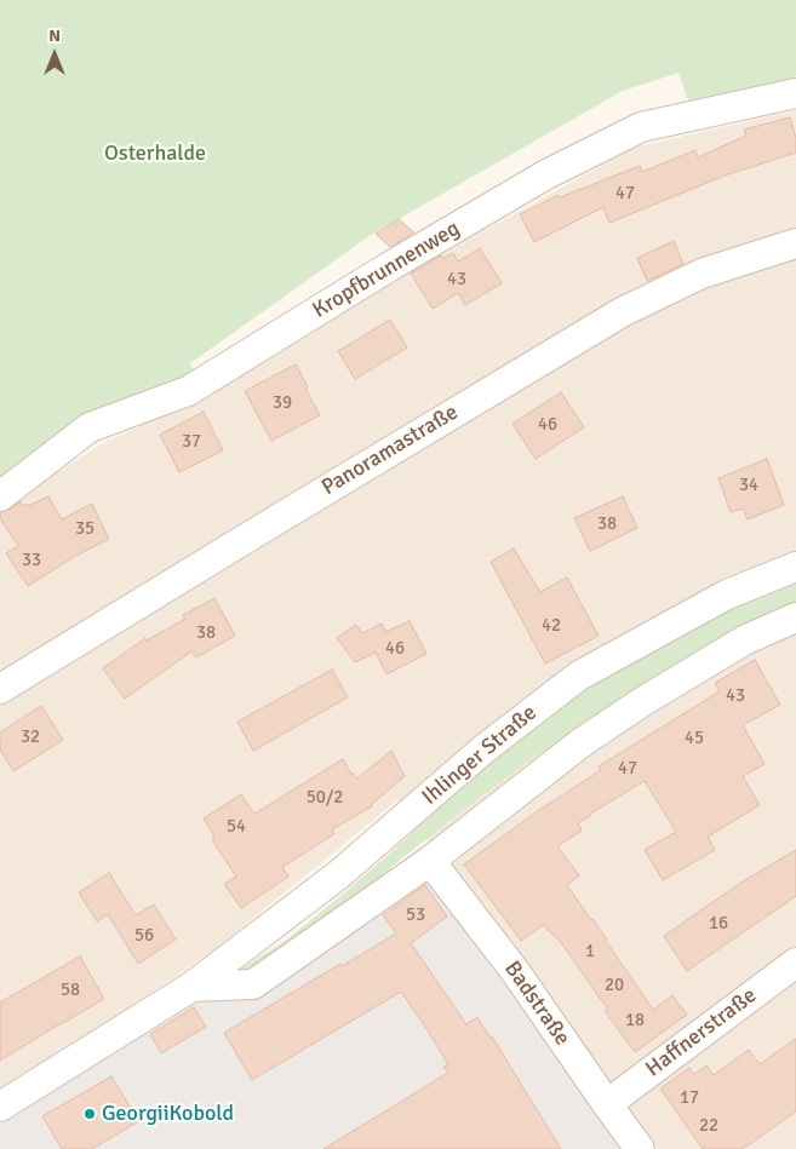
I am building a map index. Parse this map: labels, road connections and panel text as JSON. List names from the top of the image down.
{
  "streets": {
    "street": [
      "Kropfbrunnenweg",
      "Panoramastraße",
      "Ihlinger Straße",
      "Badstraße",
      "Haffnerstraße"
    ]
  },
  "crossings": [
    ["Ihlinger Straße", "Badstraße"],
    ["Badstraße", "Haffnerstraße"]
  ],
  "parks": ["Osterhalde"],
  "places": ["GeorgiiKobold"],
  "house_numbers": [
    "47",
    "43",
    "39",
    "46",
    "37",
    "34",
    "38",
    "35",
    "33",
    "42",
    "38",
    "46",
    "43",
    "32",
    "45",
    "47",
    "50/2",
    "54",
    "53",
    "16",
    "56",
    "1",
    "20",
    "58",
    "18",
    "17",
    "22"
  ],
  "north": "top"
}
